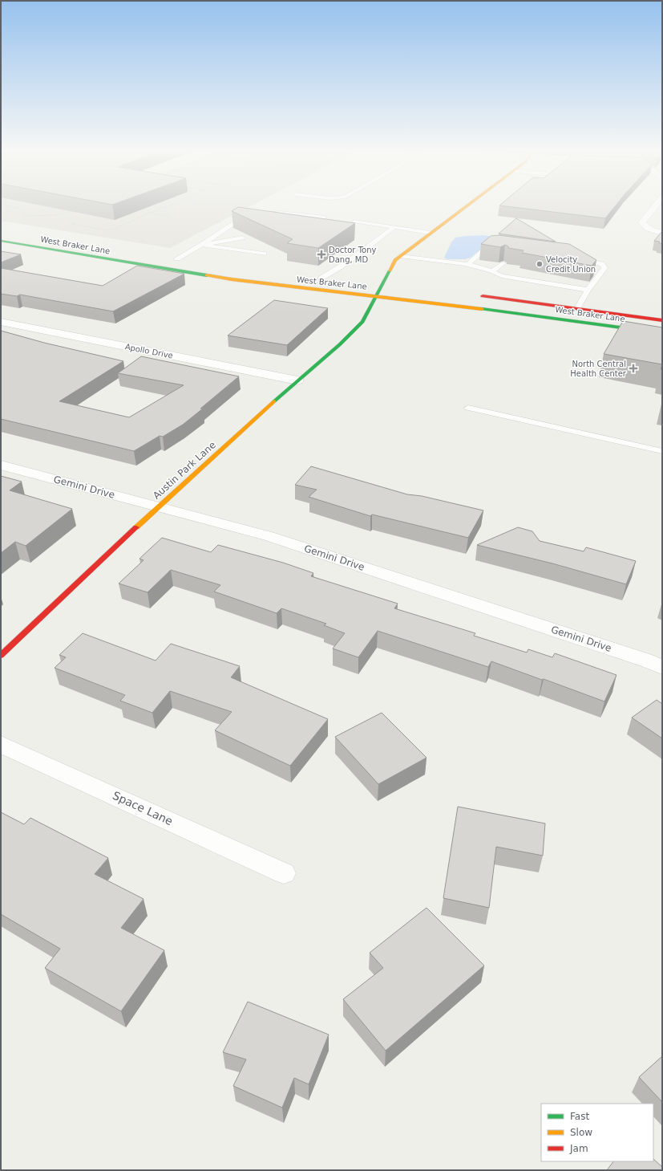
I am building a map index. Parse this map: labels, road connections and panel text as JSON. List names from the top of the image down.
{
  "streets": {
    "street": [
      "West Braker Lane",
      "Apollo Drive",
      "Austin Park Lane",
      "Gemini Drive",
      "Space Lane"
    ]
  },
  "crossings": [
    ["West Braker Lane", "Austin Park Lane"],
    ["Apollo Drive", "Austin Park Lane"],
    ["Austin Park Lane", "Gemini Drive"]
  ],
  "places": {
    "health": ["Doctor Tony Dang, MD", "North Central Health Center"],
    "other": ["Velocity Credit Union"]
  },
  "legend": ["Fast", "Slow", "Jam"]
}
